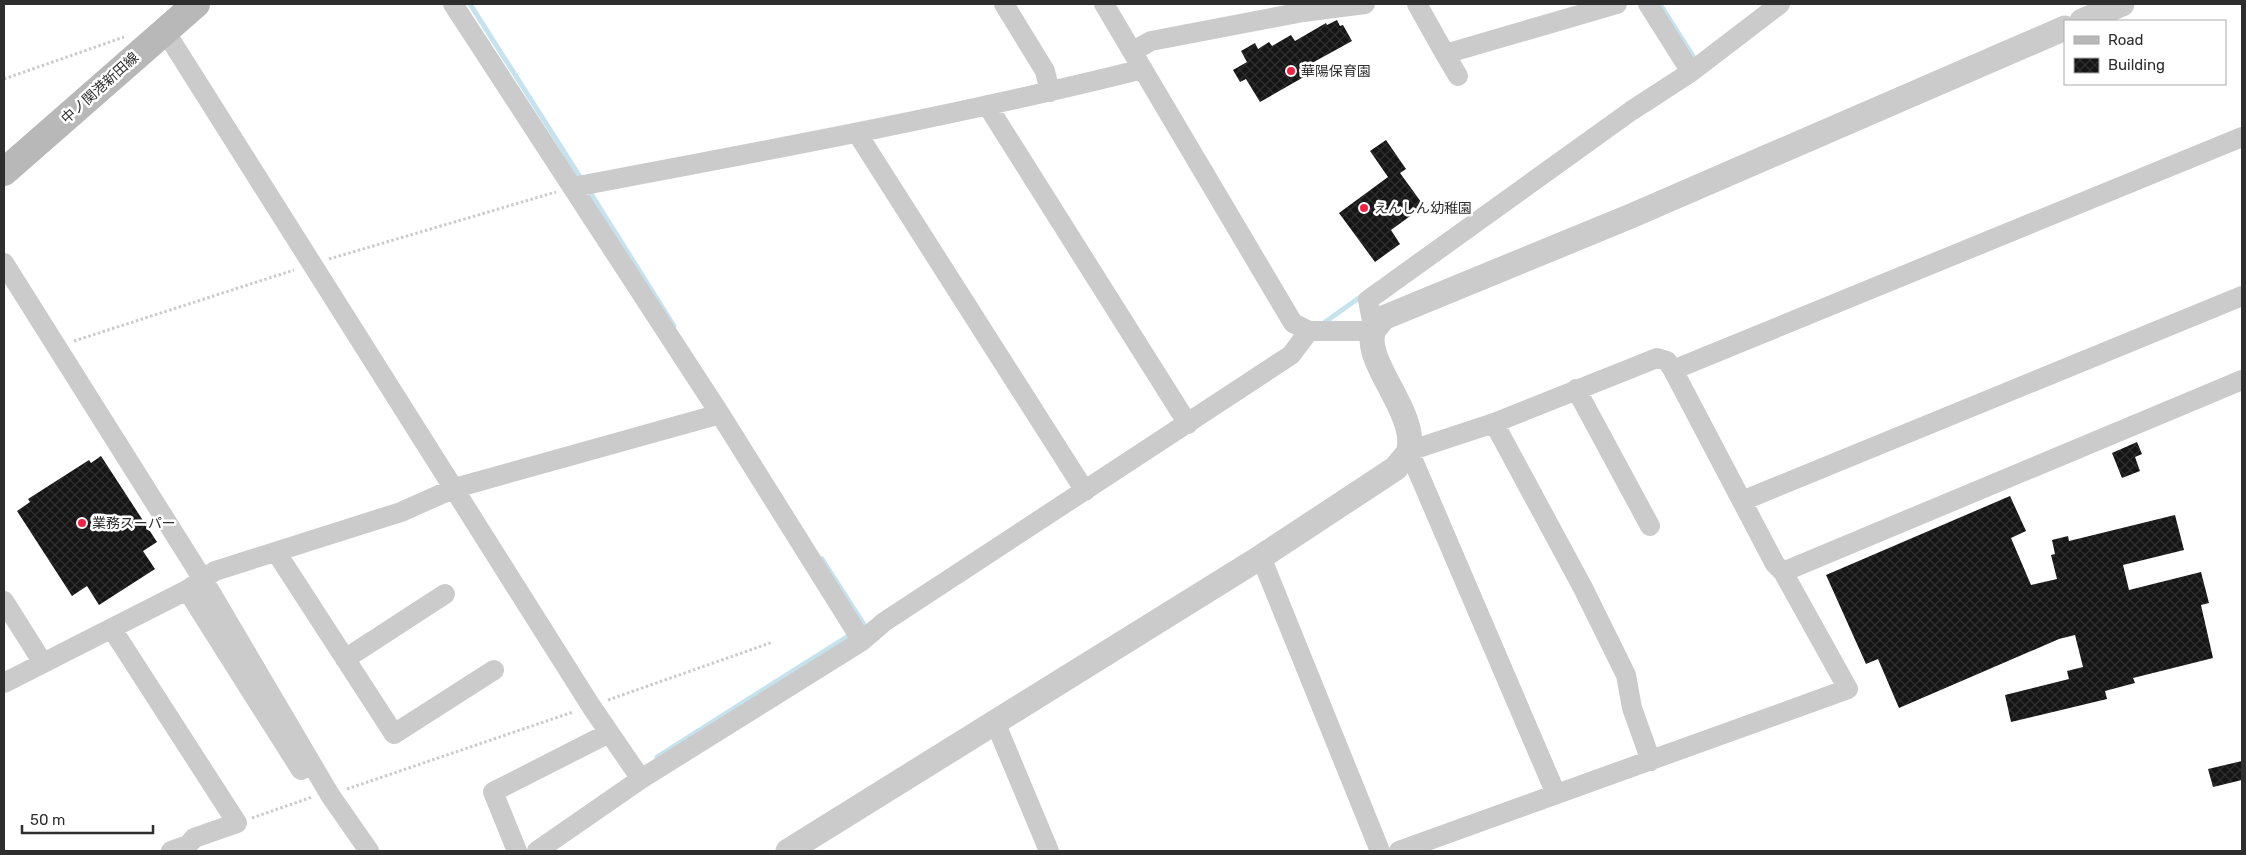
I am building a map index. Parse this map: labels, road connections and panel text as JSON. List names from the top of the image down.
{
  "streets": {
    "main road": ["中ノ関港新田線"]
  },
  "places": ["華陽保育園", "えんしん幼稚園", "業務スーパー"],
  "legend": ["Road", "Building"],
  "scale_bar": "50 m"
}
